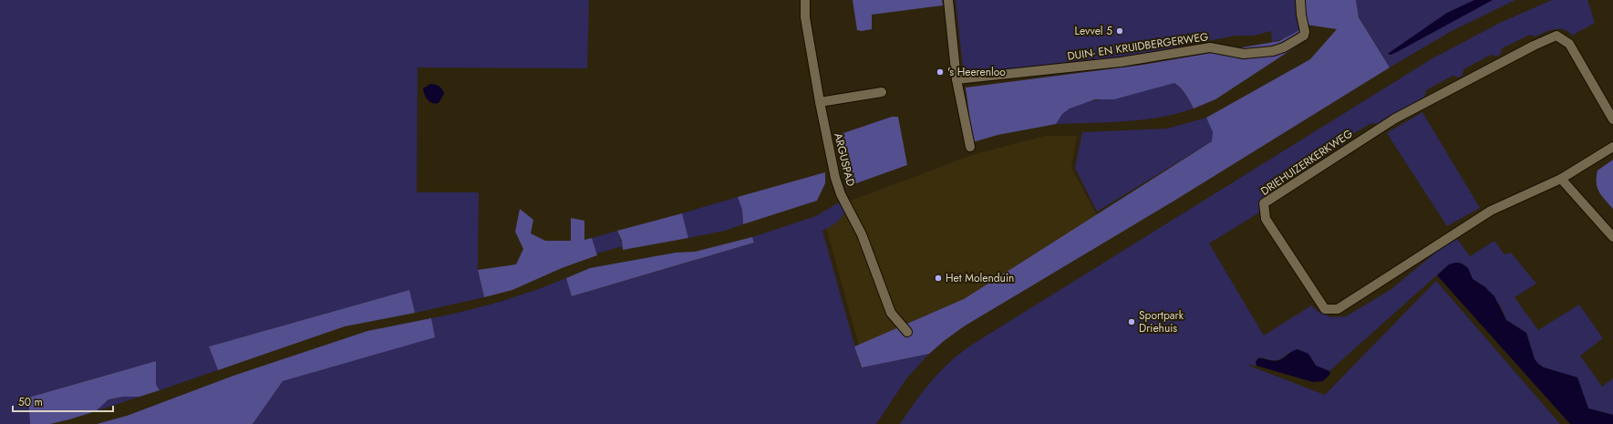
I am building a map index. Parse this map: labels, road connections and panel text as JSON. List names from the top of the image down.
{
  "streets": {
    "street": ["DUIN- EN KRUIDBERGERWEG", "ARGUSPAD", "DRIEHUIZERKERKWEG"]
  },
  "places": [
    "Levvel 5",
    "'s Heerenloo",
    "Het Molenduin",
    "Sportpark Driehuis"
  ],
  "scale_bar": "50 m"
}
